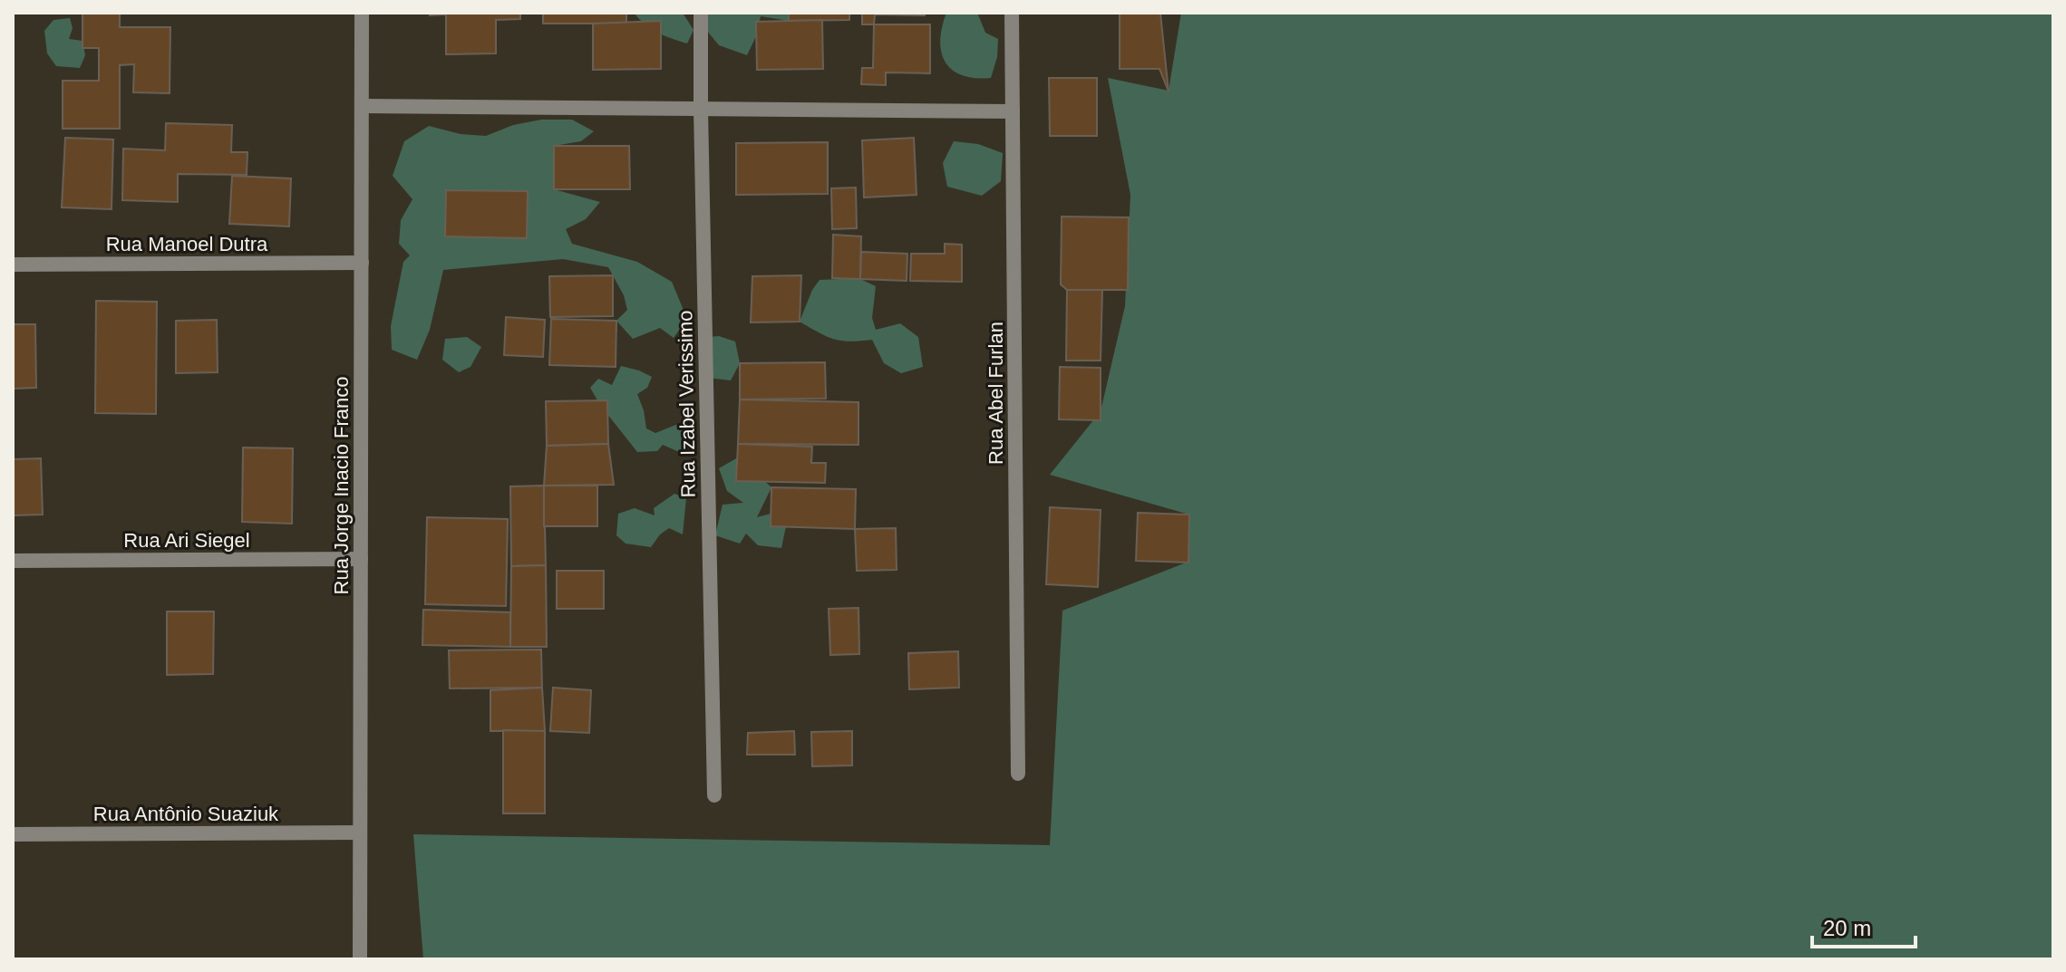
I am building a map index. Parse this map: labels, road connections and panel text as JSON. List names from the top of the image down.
{
  "streets": {
    "street": [
      "Rua Manoel Dutra",
      "Rua Abel Furlan",
      "Rua Izabel Verissimo",
      "Rua Jorge Inacio Franco",
      "Rua Ari Siegel",
      "Rua Antônio Suaziuk"
    ]
  },
  "crossings": [
    ["Rua Manoel Dutra", "Rua Jorge Inacio Franco"],
    ["Rua Jorge Inacio Franco", "Rua Ari Siegel"],
    ["Rua Jorge Inacio Franco", "Rua Antônio Suaziuk"]
  ],
  "scale_bar": "20 m"
}
